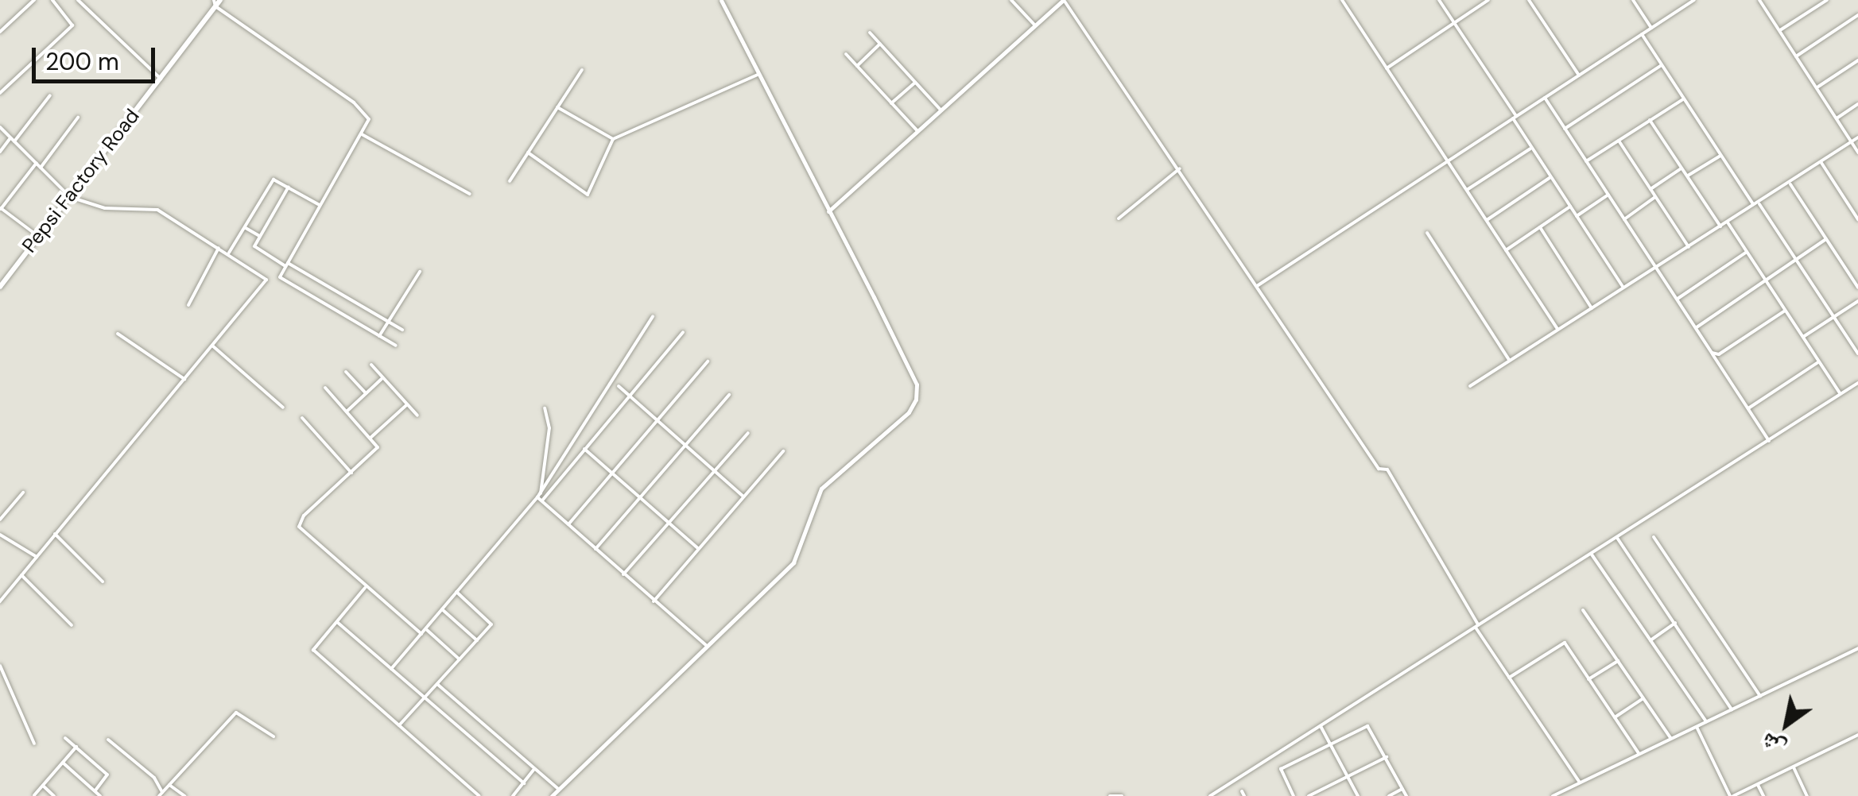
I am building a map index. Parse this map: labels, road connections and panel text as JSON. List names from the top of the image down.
{
  "streets": {
    "main road": ["Pepsi Factory Road"]
  },
  "scale_bar": "200 m",
  "north": "bottom left"
}
